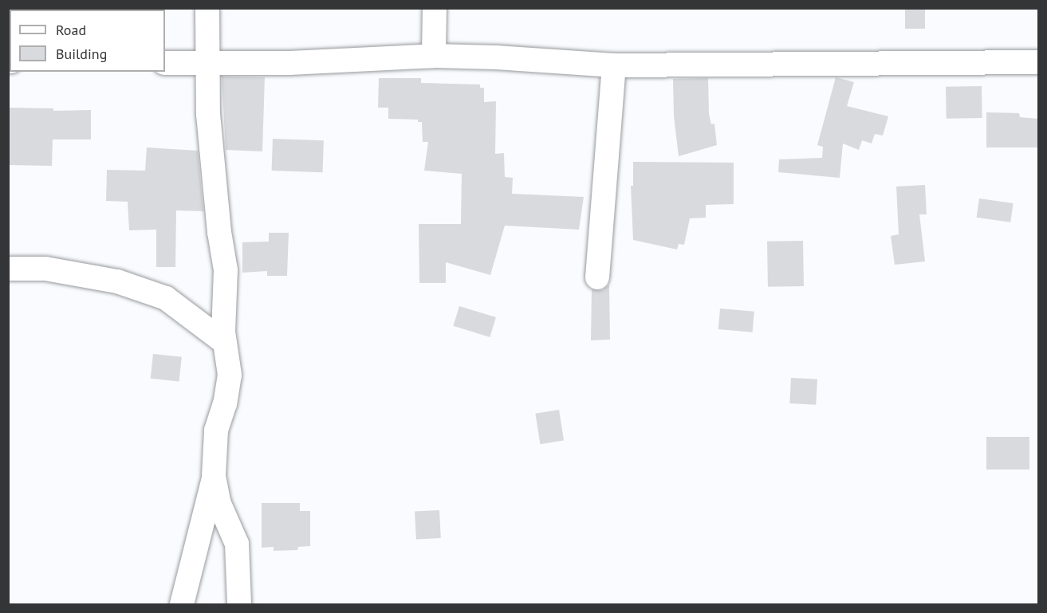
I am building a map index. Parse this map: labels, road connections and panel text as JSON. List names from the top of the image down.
{
  "legend": ["Road", "Building"]
}
